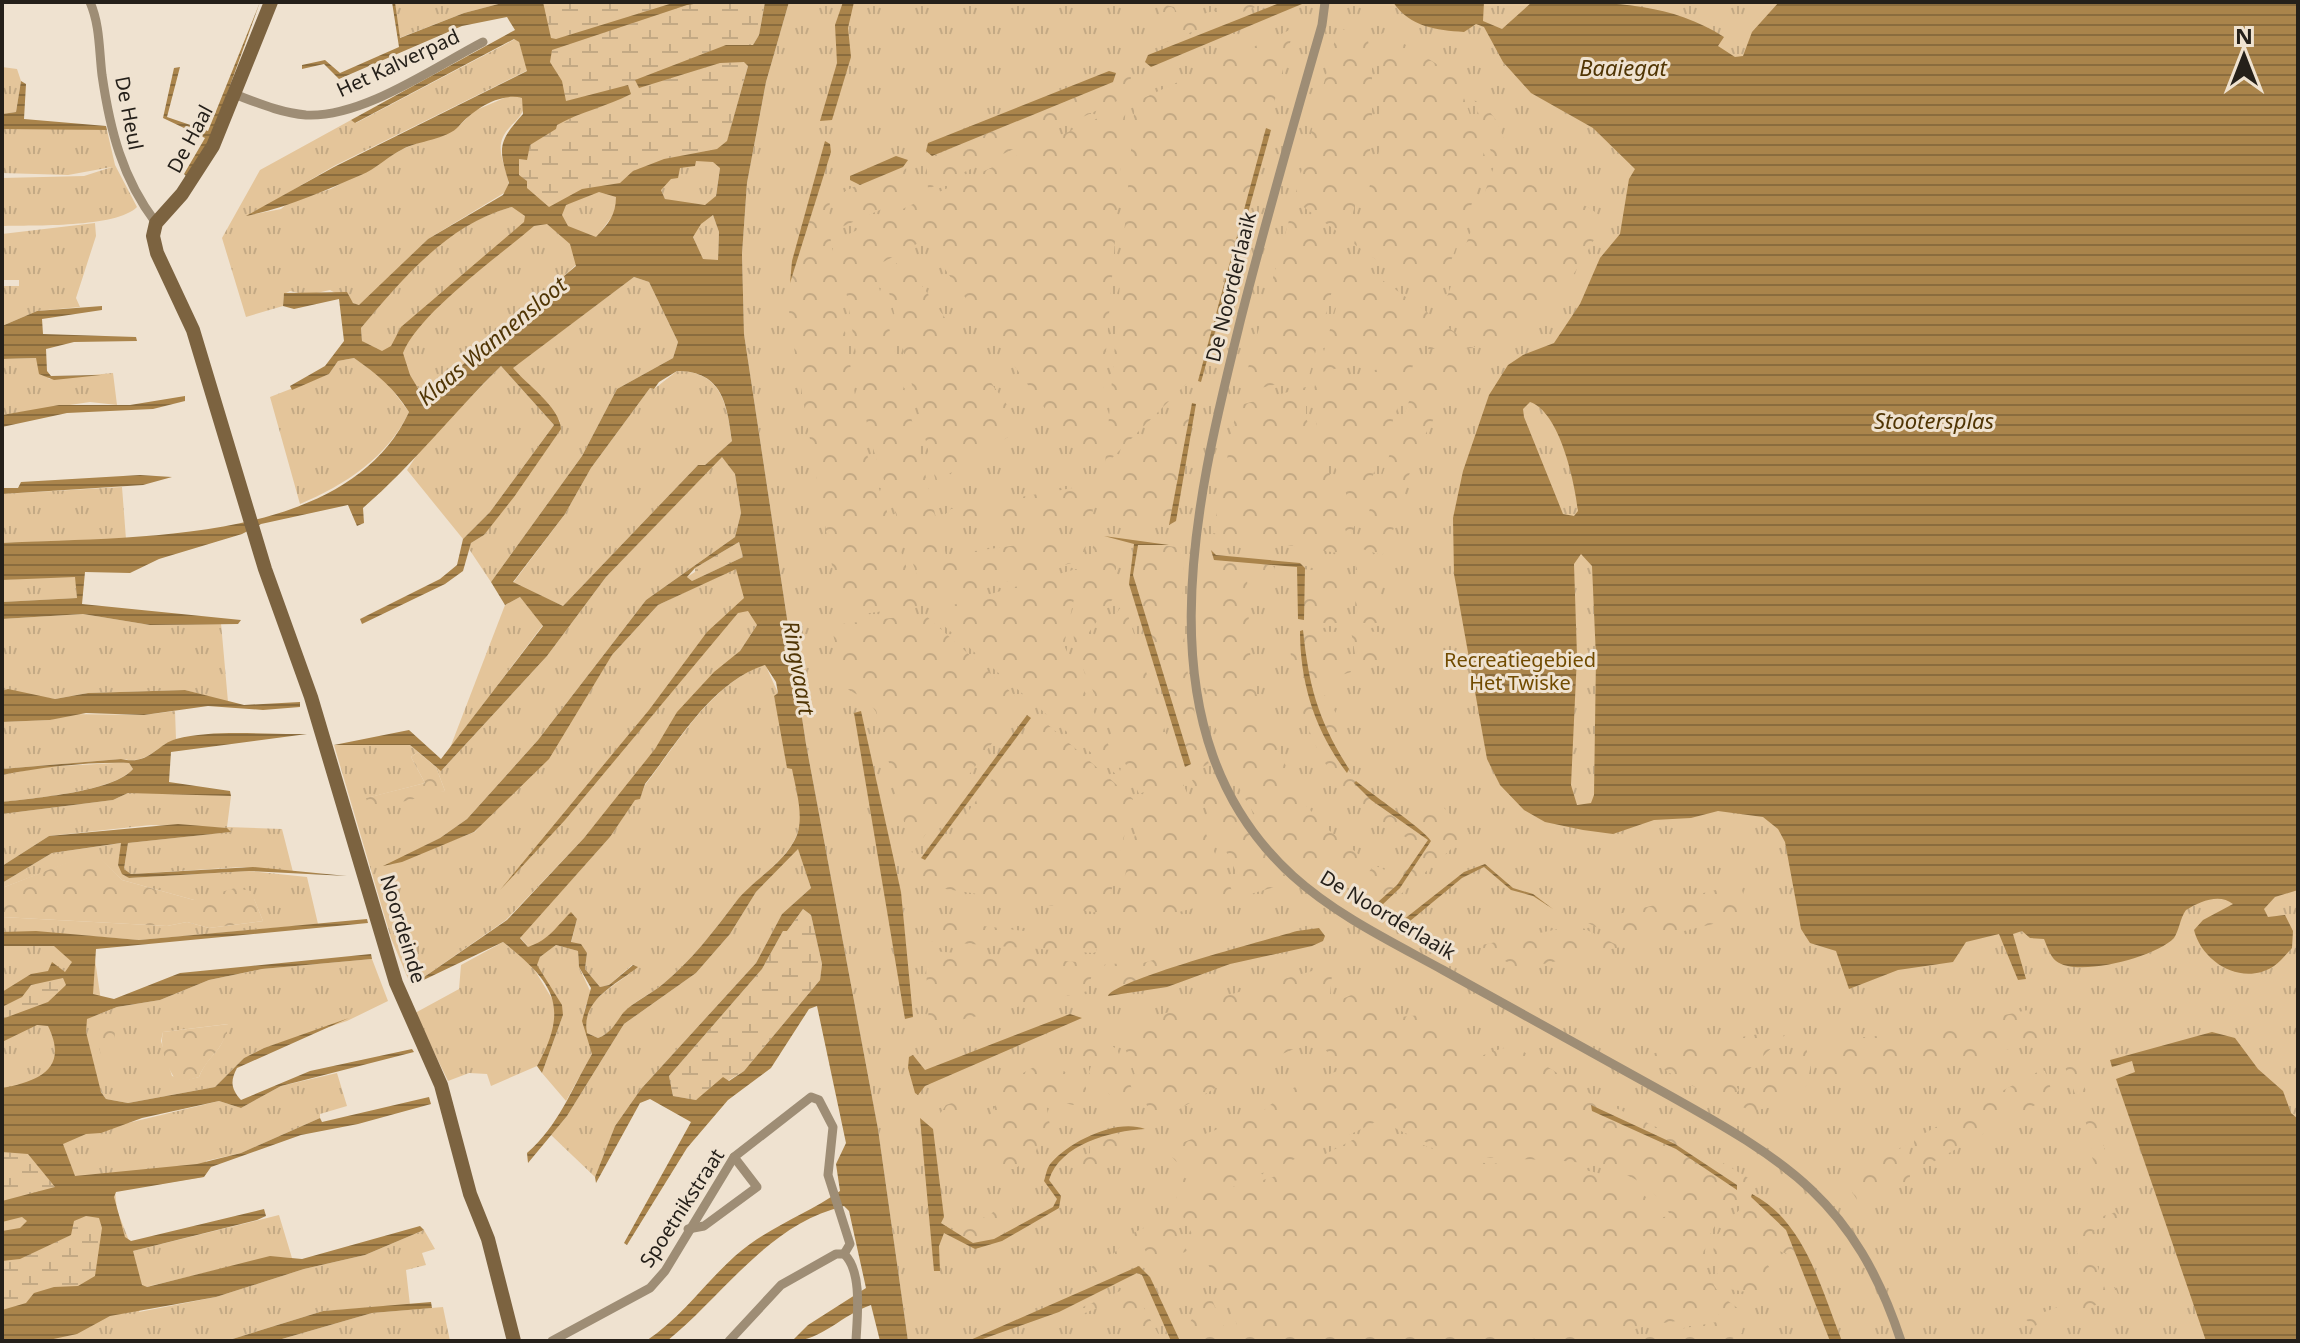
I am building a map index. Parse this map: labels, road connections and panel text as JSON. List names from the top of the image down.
{
  "streets": {
    "street": [
      "Het Kalverpad",
      "De Heul",
      "De Haal",
      "De Noorderlaaik",
      "Noordeinde",
      "Spoetnikstraat"
    ]
  },
  "crossings": [
    ["Het Kalverpad", "De Haal"],
    ["De Heul", "De Haal"],
    ["De Heul", "Noordeinde"],
    ["De Haal", "Noordeinde"]
  ],
  "water": [
    "Baaiegat",
    "Klaas Wannensloot",
    "Stootersplas",
    "Ringvaart"
  ],
  "parks": ["Recreatiegebied Het Twiske"],
  "north": "top"
}
